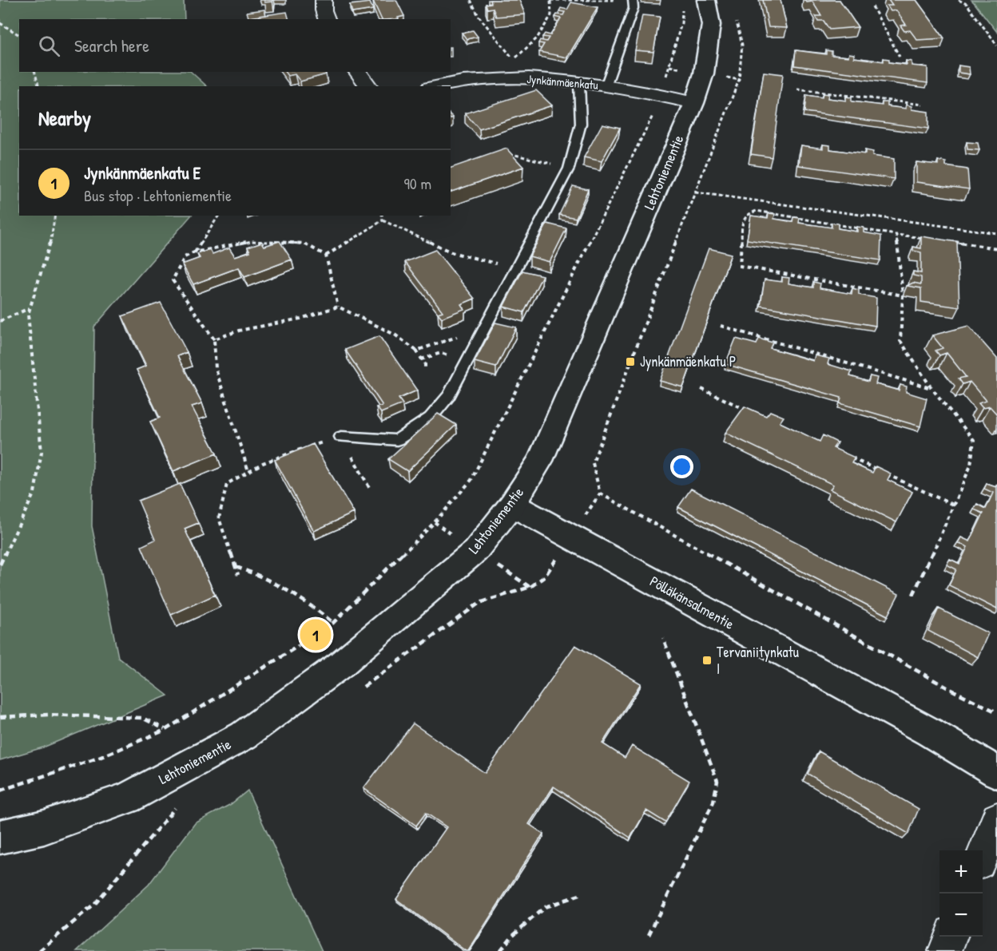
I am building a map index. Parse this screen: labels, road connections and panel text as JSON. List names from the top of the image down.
{
  "streets": {
    "main road": ["Lehtoniementie", "Pölläkänsalmentie"],
    "street": ["Jynkänmäenkatu"]
  },
  "crossings": [
    ["Jynkänmäenkatu", "Lehtoniementie"],
    ["Lehtoniementie", "Pölläkänsalmentie"]
  ],
  "places": {
    "transit": ["Jynkänmäenkatu P", "Tervaniitynkatu I"]
  },
  "page": {
    "search": "Search here",
    "heading": "Nearby",
    "list": [
      {
        "mark": "1",
        "name": "Jynkänmäenkatu E",
        "note": "Bus stop · Lehtoniementie",
        "value": "90 m"
      }
    ],
    "pins": "1",
    "map_buttons": ["+", "−"]
  }
}
